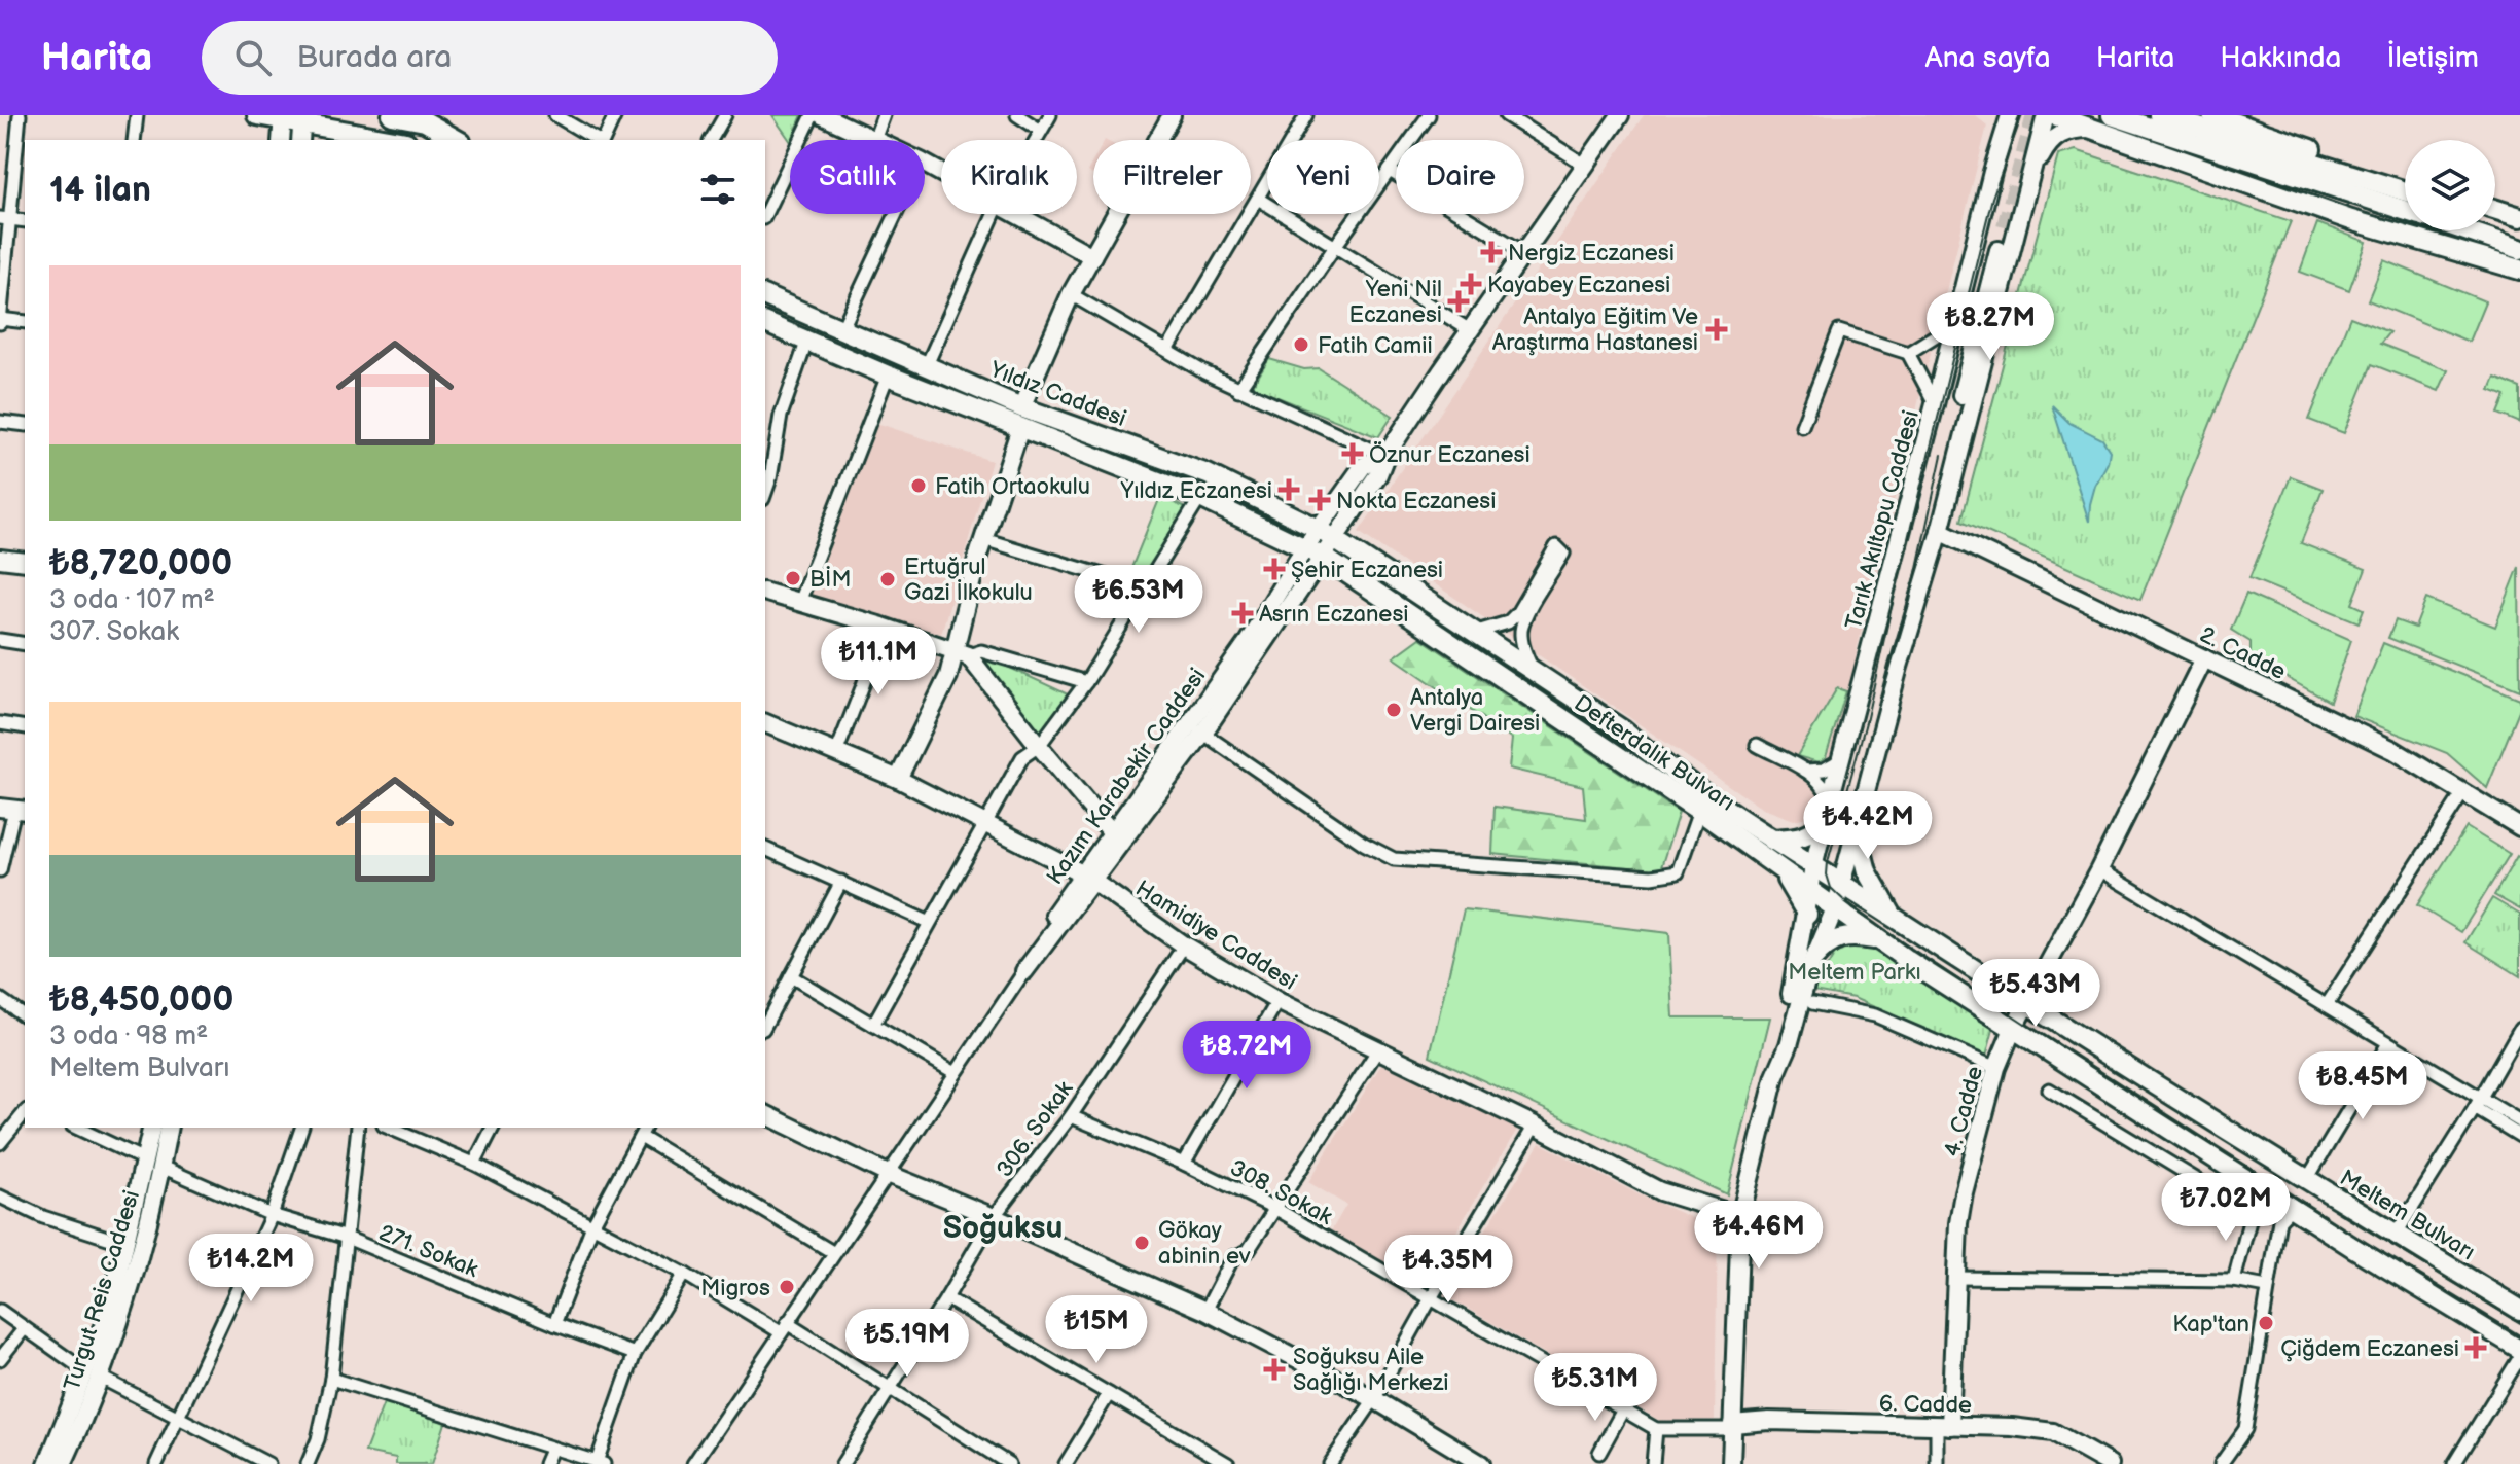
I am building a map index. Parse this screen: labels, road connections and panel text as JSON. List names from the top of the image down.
{
  "streets": {
    "main road": ["Yıldız Caddesi", "Defterdalık Bulvarı", "Meltem Bulvarı"],
    "street": [
      "Tarık Akıltopu Caddesi",
      "2. Cadde",
      "Kazım Karabekir Caddesi",
      "Hamidiye Caddesi",
      "4. Cadde",
      "306. Sokak",
      "308. Sokak",
      "271. Sokak",
      "Turgut Reis Caddesi",
      "6. Cadde"
    ]
  },
  "crossings": [
    ["Yıldız Caddesi", "Defterdalık Bulvarı"],
    ["Yıldız Caddesi", "Kazım Karabekir Caddesi"],
    ["Tarık Akıltopu Caddesi", "Defterdalık Bulvarı"],
    ["Tarık Akıltopu Caddesi", "Meltem Bulvarı"],
    ["2. Cadde", "4. Cadde"],
    ["Defterdalık Bulvarı", "Kazım Karabekir Caddesi"],
    ["Defterdalık Bulvarı", "Meltem Bulvarı"],
    ["Kazım Karabekir Caddesi", "Hamidiye Caddesi"],
    ["Hamidiye Caddesi", "306. Sokak"],
    ["4. Cadde", "Meltem Bulvarı"],
    ["4. Cadde", "6. Cadde"],
    ["306. Sokak", "308. Sokak"],
    ["308. Sokak", "6. Cadde"],
    ["271. Sokak", "Turgut Reis Caddesi"]
  ],
  "districts": ["Soğuksu"],
  "parks": ["Meltem Parkı"],
  "places": {
    "health": [
      "Nergiz Eczanesi",
      "Kayabey Eczanesi",
      "Yeni Nil Eczanesi",
      "Antalya Eğitim Ve Araştırma Hastanesi",
      "Öznur Eczanesi",
      "Yıldız Eczanesi",
      "Nokta Eczanesi",
      "Şehir Eczanesi",
      "Asrın Eczanesi",
      "Çiğdem Eczanesi",
      "Soğuksu Aile Sağlığı Merkezi"
    ],
    "other": [
      "Fatih Camii",
      "Fatih Ortaokulu",
      "BİM",
      "Ertuğrul Gazi İlkokulu",
      "Antalya Vergi Dairesi",
      "Gökay abinin ev",
      "Migros",
      "Kap'tan"
    ]
  },
  "page": {
    "header": "Harita",
    "search": "Burada ara",
    "nav": [
      "Ana sayfa",
      "Harita",
      "Hakkında",
      "İletişim"
    ],
    "chip": [
      "Satılık",
      "Kiralık",
      "Filtreler",
      "Yeni",
      "Daire"
    ],
    "heading": "14 ilan",
    "list": [
      {
        "name": "₺8,720,000",
        "note": "3 oda · 107 m² · 307. Sokak"
      },
      {
        "name": "₺8,450,000",
        "note": "3 oda · 98 m² · Meltem Bulvarı"
      }
    ],
    "price": [
      "₺8.27M",
      "₺6.53M",
      "₺11.1M",
      "₺4.42M",
      "₺5.43M",
      "₺8.72M",
      "₺8.45M",
      "₺7.02M",
      "₺4.46M",
      "₺14.2M",
      "₺4.35M",
      "₺15M",
      "₺5.19M",
      "₺5.31M"
    ]
  }
}
